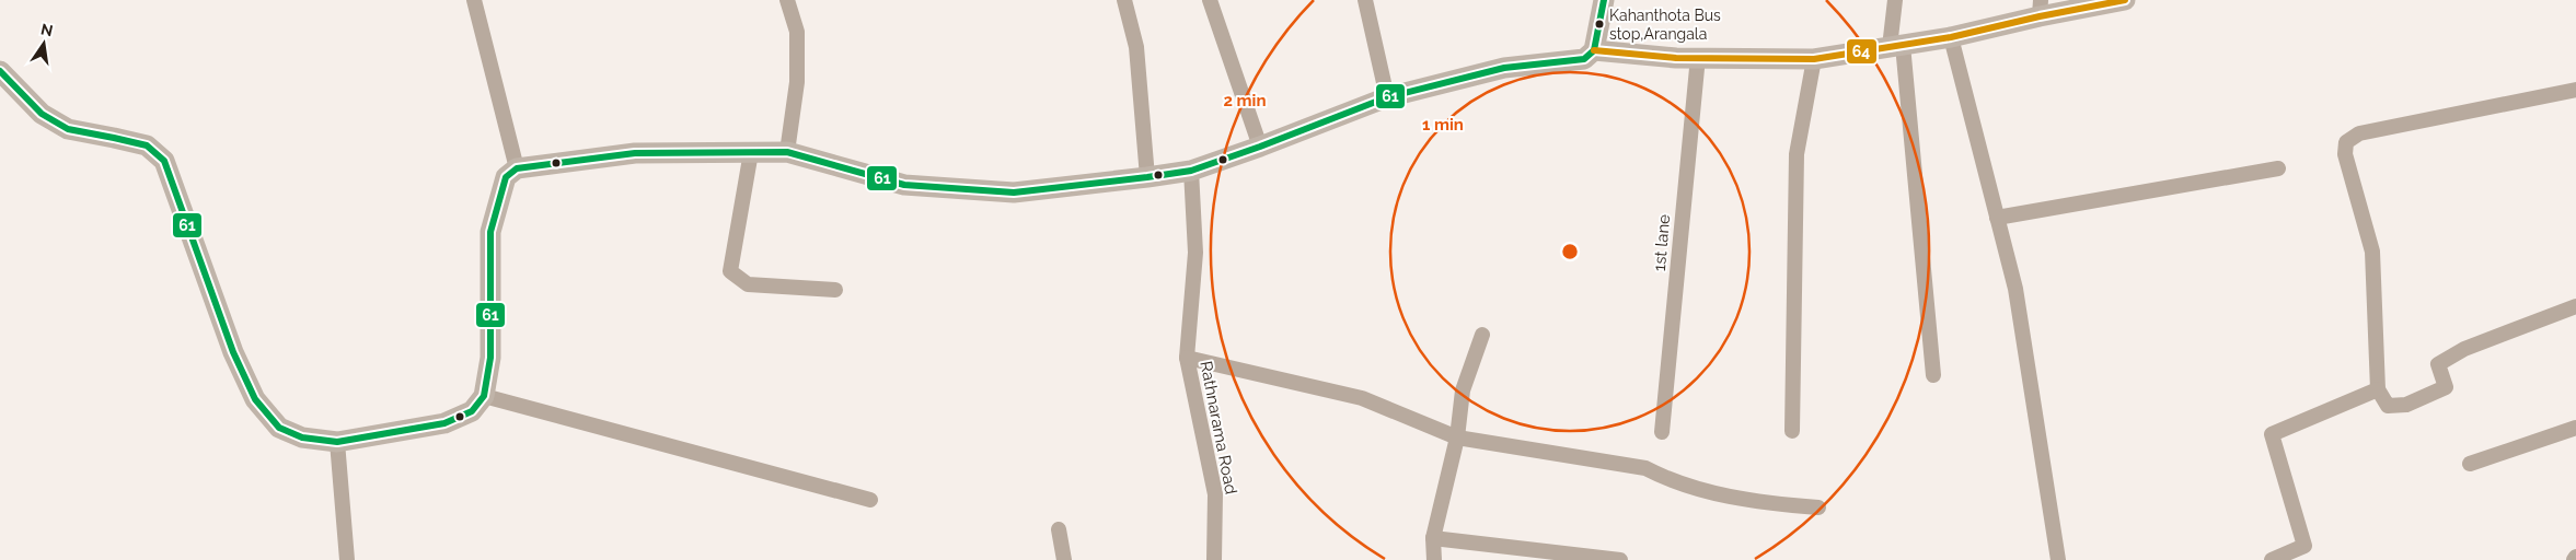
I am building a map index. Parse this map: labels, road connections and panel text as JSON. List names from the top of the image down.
{
  "streets": {
    "street": ["1st lane", "Rathnarama Road"]
  },
  "places": ["Kahanthota Bus stop,Arangala"],
  "lines": ["transit line 61", "transit line 64"],
  "north": "top",
  "rings": ["2 min", "1 min"]
}
